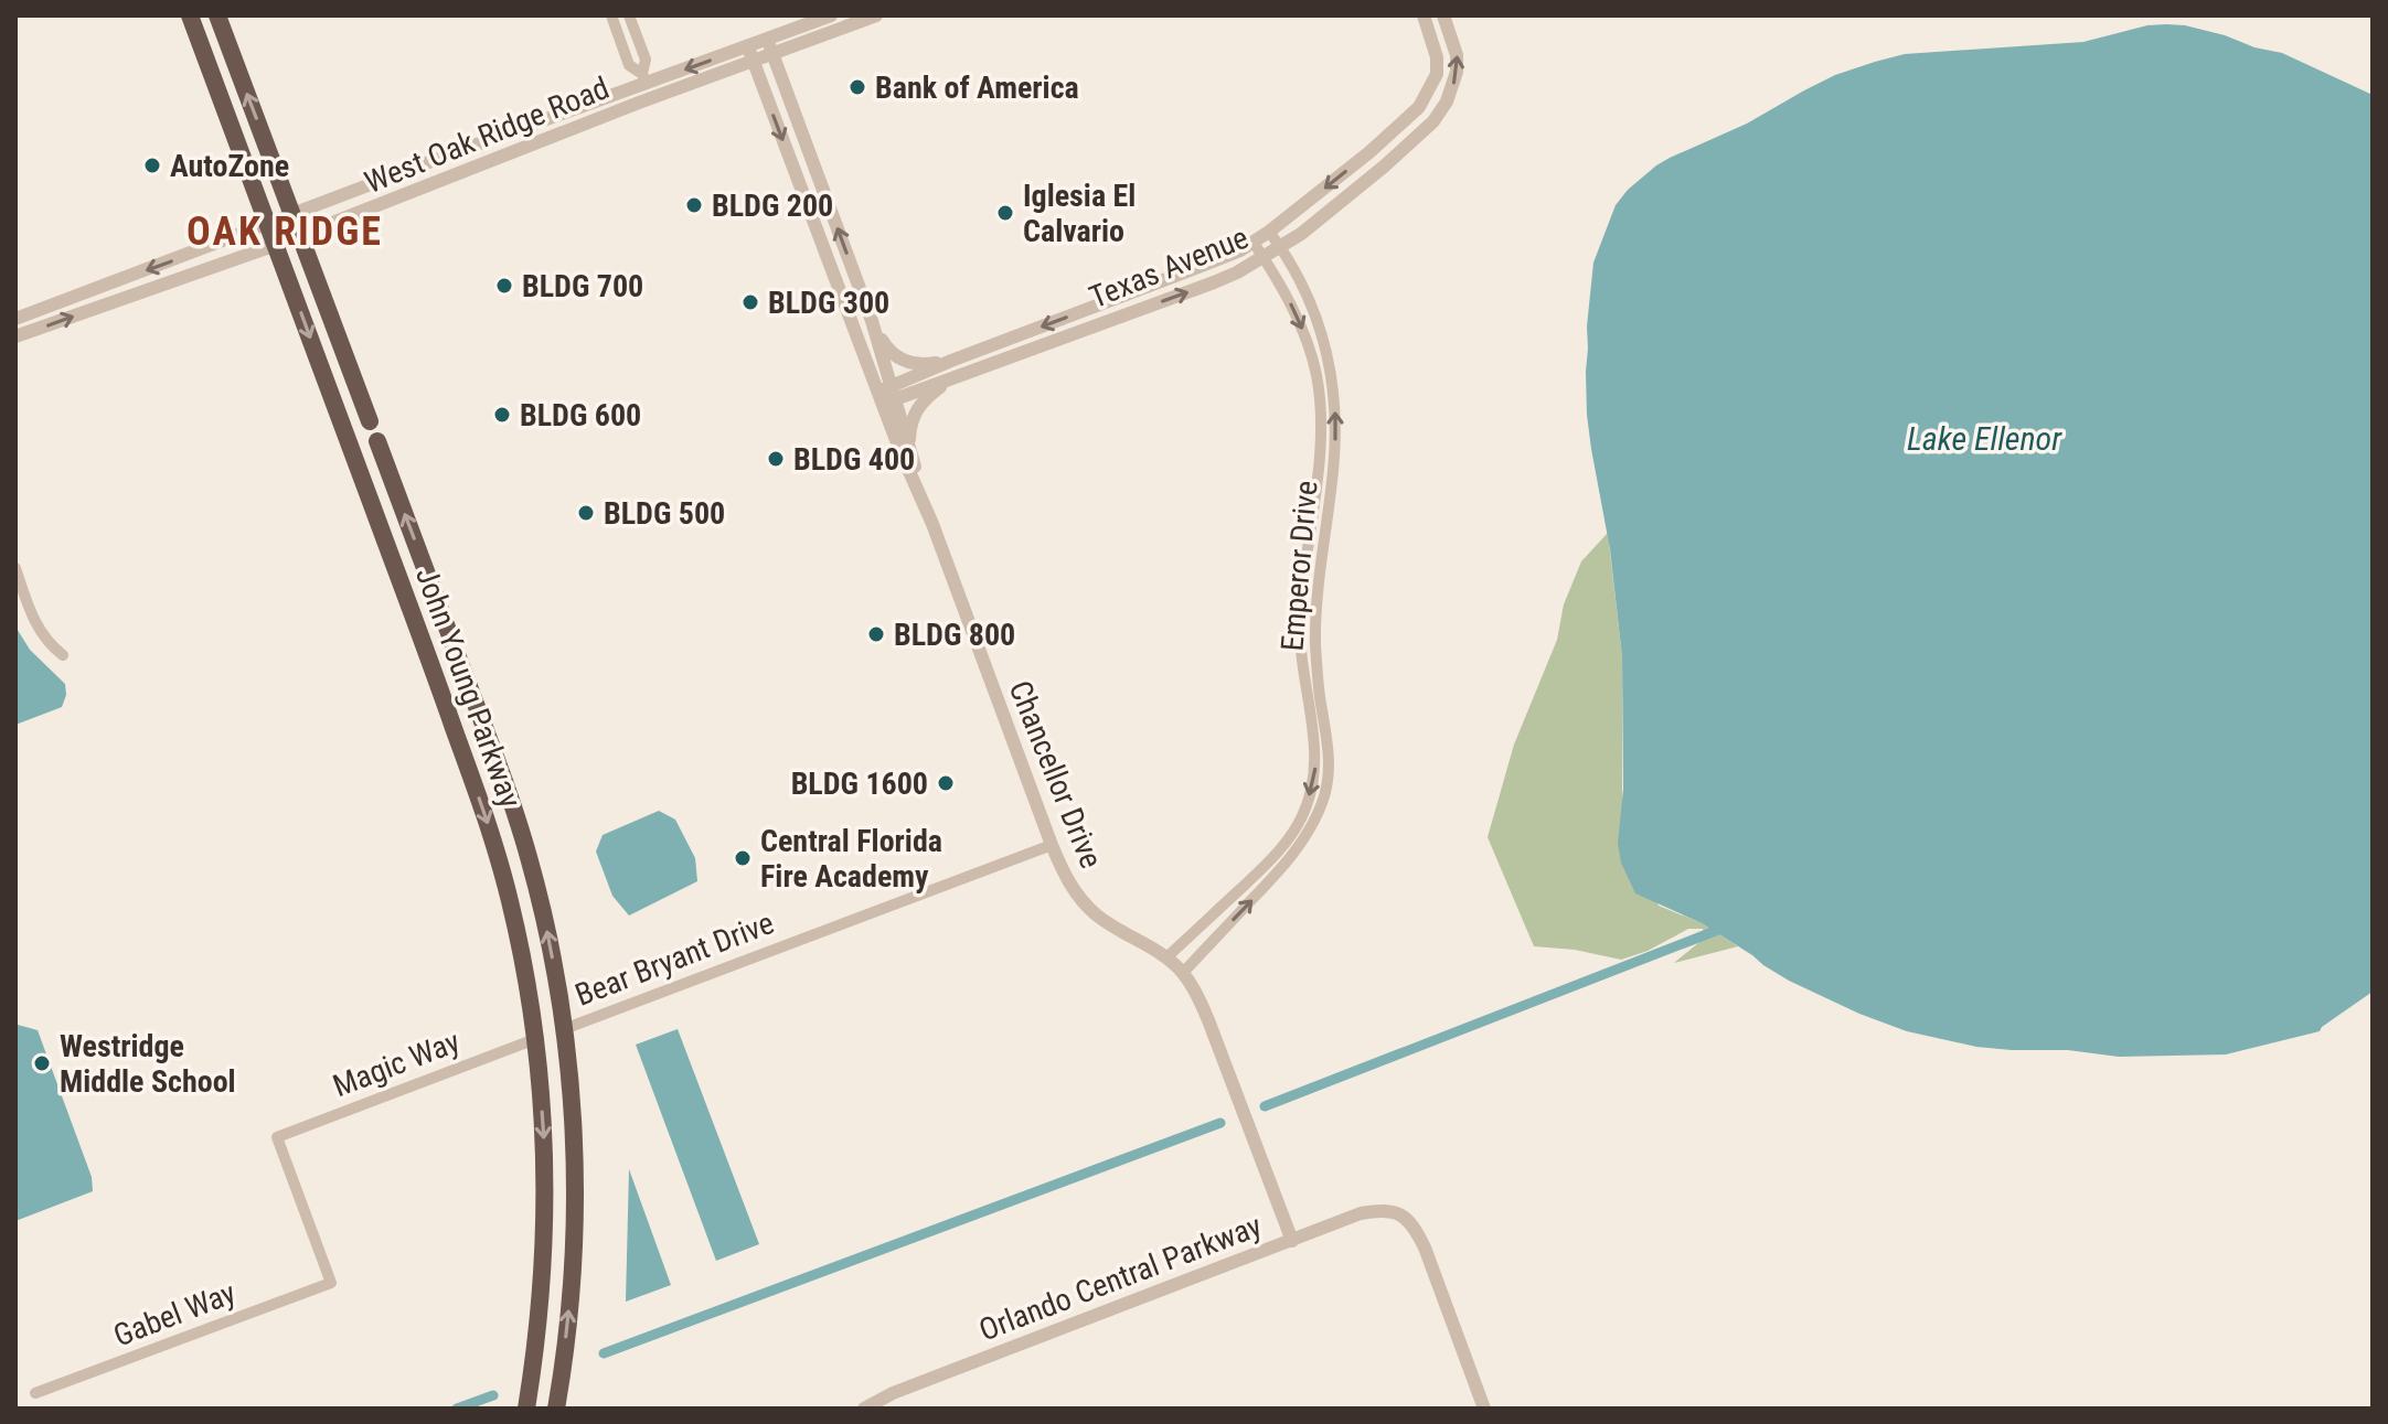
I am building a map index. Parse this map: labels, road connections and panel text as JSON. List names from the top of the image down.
{
  "streets": {
    "highway": ["John Young Parkway"],
    "street": [
      "West Oak Ridge Road",
      "Texas Avenue",
      "Emperor Drive",
      "Chancellor Drive",
      "Bear Bryant Drive",
      "Magic Way",
      "Orlando Central Parkway",
      "Gabel Way"
    ]
  },
  "crossings": [
    ["West Oak Ridge Road", "John Young Parkway"],
    ["West Oak Ridge Road", "Chancellor Drive"],
    ["Texas Avenue", "Emperor Drive"],
    ["Texas Avenue", "Chancellor Drive"],
    ["Emperor Drive", "Chancellor Drive"],
    ["John Young Parkway", "Bear Bryant Drive"],
    ["John Young Parkway", "Magic Way"],
    ["Chancellor Drive", "Bear Bryant Drive"],
    ["Chancellor Drive", "Orlando Central Parkway"],
    ["Magic Way", "Gabel Way"]
  ],
  "districts": ["OAK RIDGE"],
  "water": ["Lake Ellenor"],
  "places": [
    "Bank of America",
    "AutoZone",
    "BLDG 200",
    "Iglesia El Calvario",
    "BLDG 700",
    "BLDG 300",
    "BLDG 600",
    "BLDG 400",
    "BLDG 500",
    "BLDG 800",
    "BLDG 1600",
    "Central Florida Fire Academy",
    "Westridge Middle School"
  ]
}
